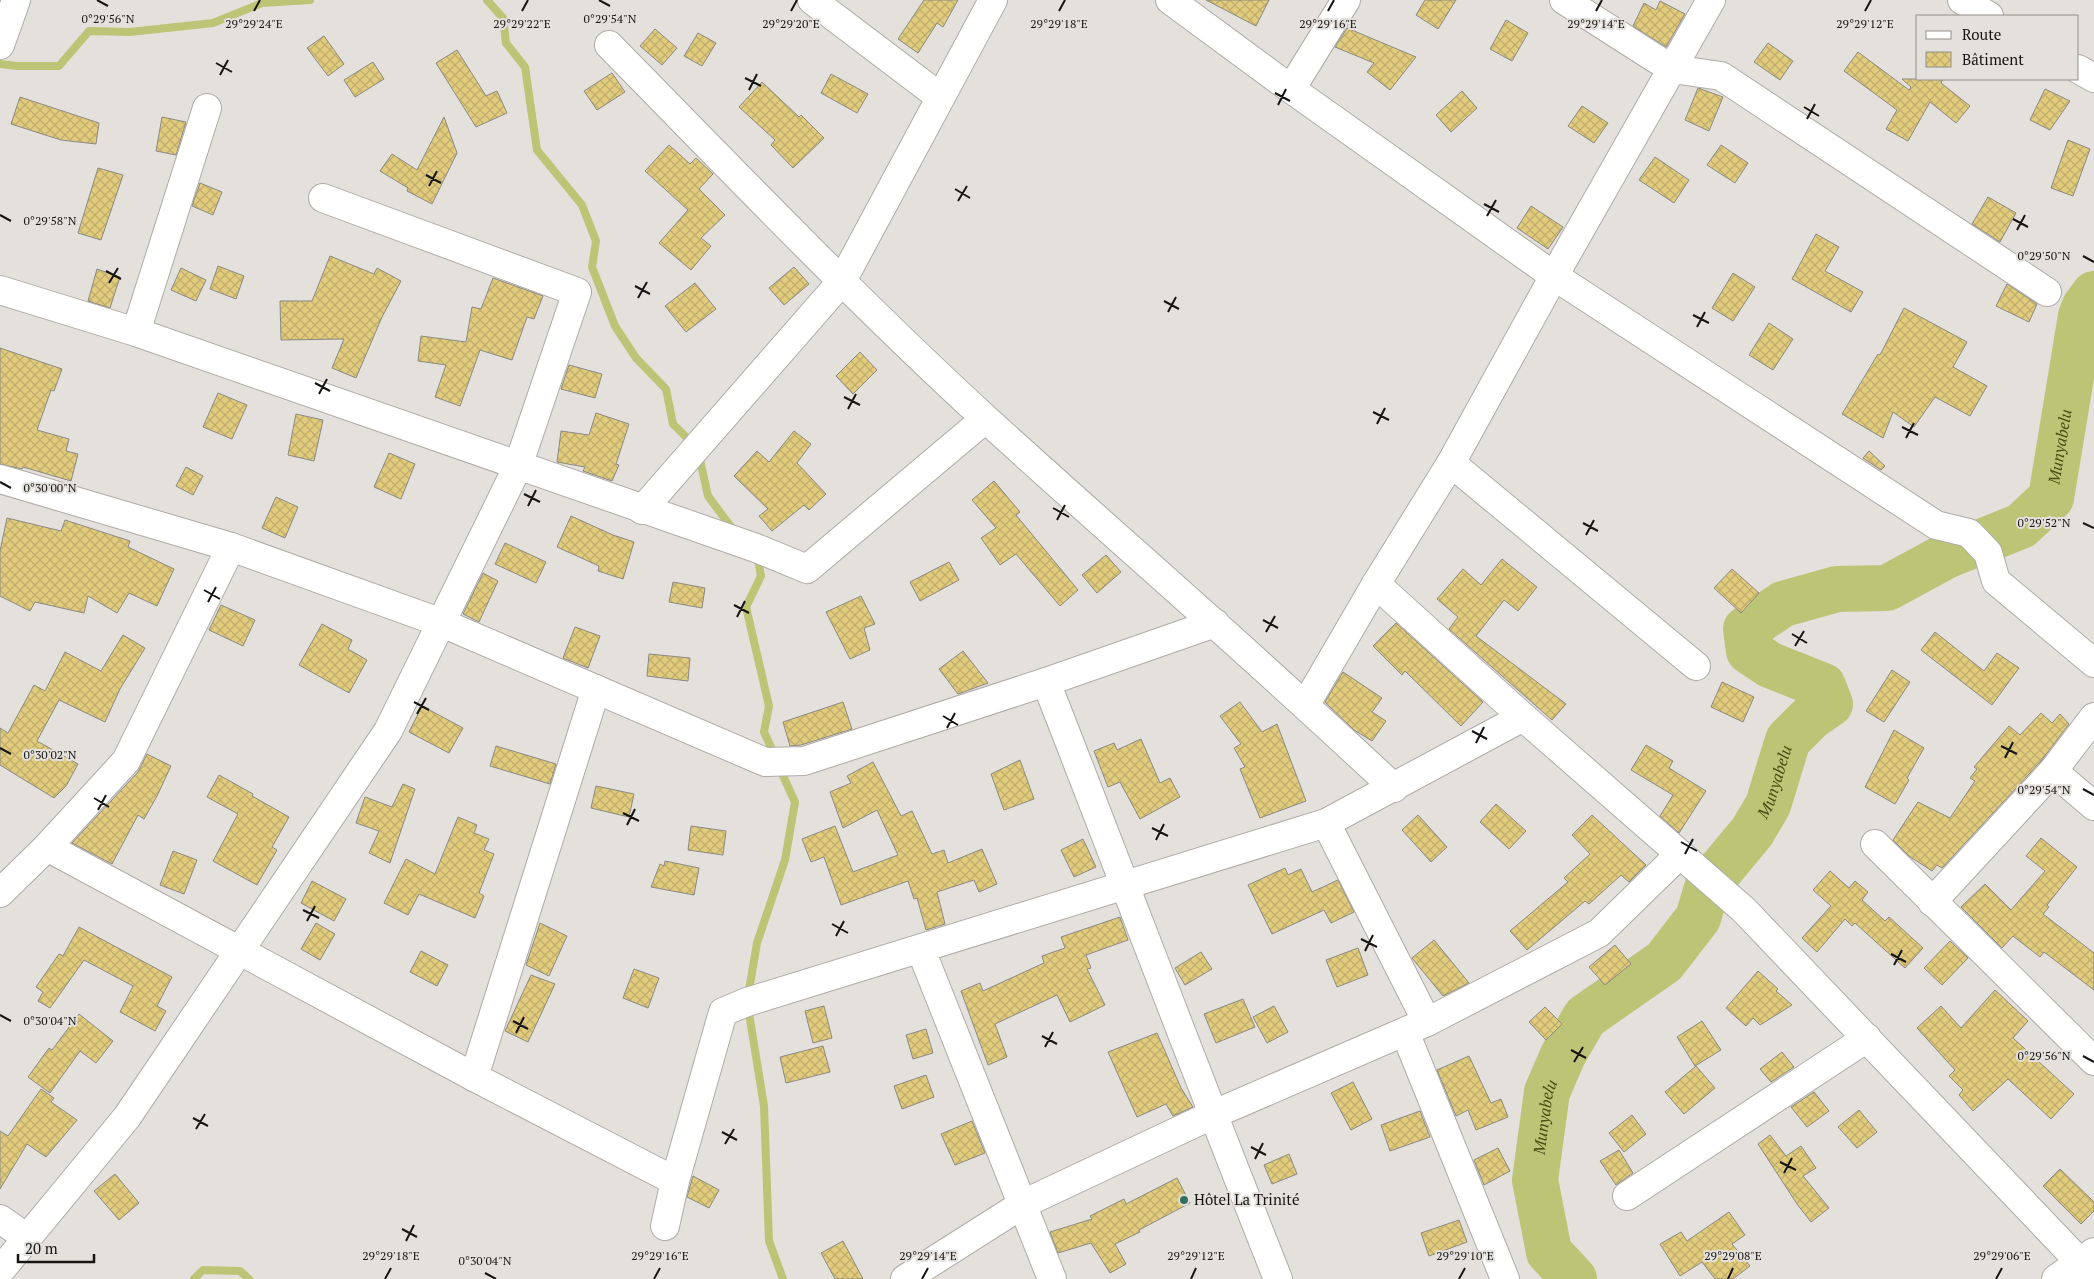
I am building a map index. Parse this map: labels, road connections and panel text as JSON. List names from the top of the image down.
{
  "water": ["Munyabelu"],
  "places": ["Hôtel La Trinité"],
  "legend": ["Route", "Bâtiment"],
  "scale_bar": "20 m",
  "coordinates": [
    "0°29'56\"N",
    "0°29'54\"N",
    "29°29'24\"E",
    "29°29'22\"E",
    "29°29'20\"E",
    "29°29'18\"E",
    "29°29'16\"E",
    "29°29'14\"E",
    "29°29'12\"E",
    "0°29'58\"N",
    "0°29'50\"N",
    "0°30'00\"N",
    "0°29'52\"N",
    "0°30'02\"N",
    "0°30'04\"N",
    "29°29'10\"E",
    "29°29'08\"E",
    "29°29'06\"E"
  ]
}
